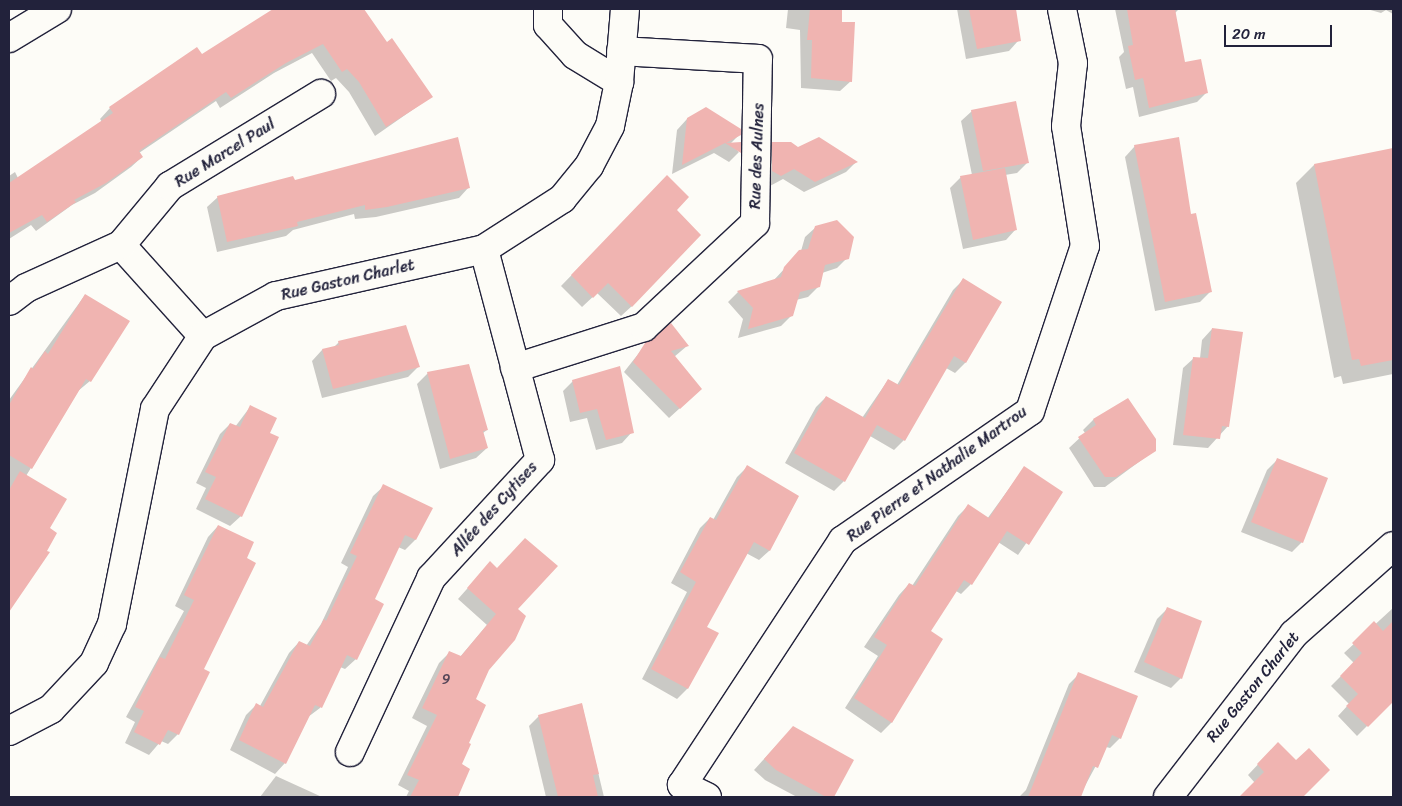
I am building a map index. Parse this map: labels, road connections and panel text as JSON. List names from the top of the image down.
{
  "streets": {
    "street": [
      "Rue Marcel Paul",
      "Rue des Aulnes",
      "Rue Gaston Charlet",
      "Rue Pierre et Nathalie Martrou",
      "Allée des Cytises"
    ]
  },
  "crossings": [
    ["Rue des Aulnes", "Rue Gaston Charlet"],
    ["Rue des Aulnes", "Allée des Cytises"],
    ["Rue Gaston Charlet", "Allée des Cytises"]
  ],
  "house_numbers": ["9"],
  "scale_bar": "20 m"
}
